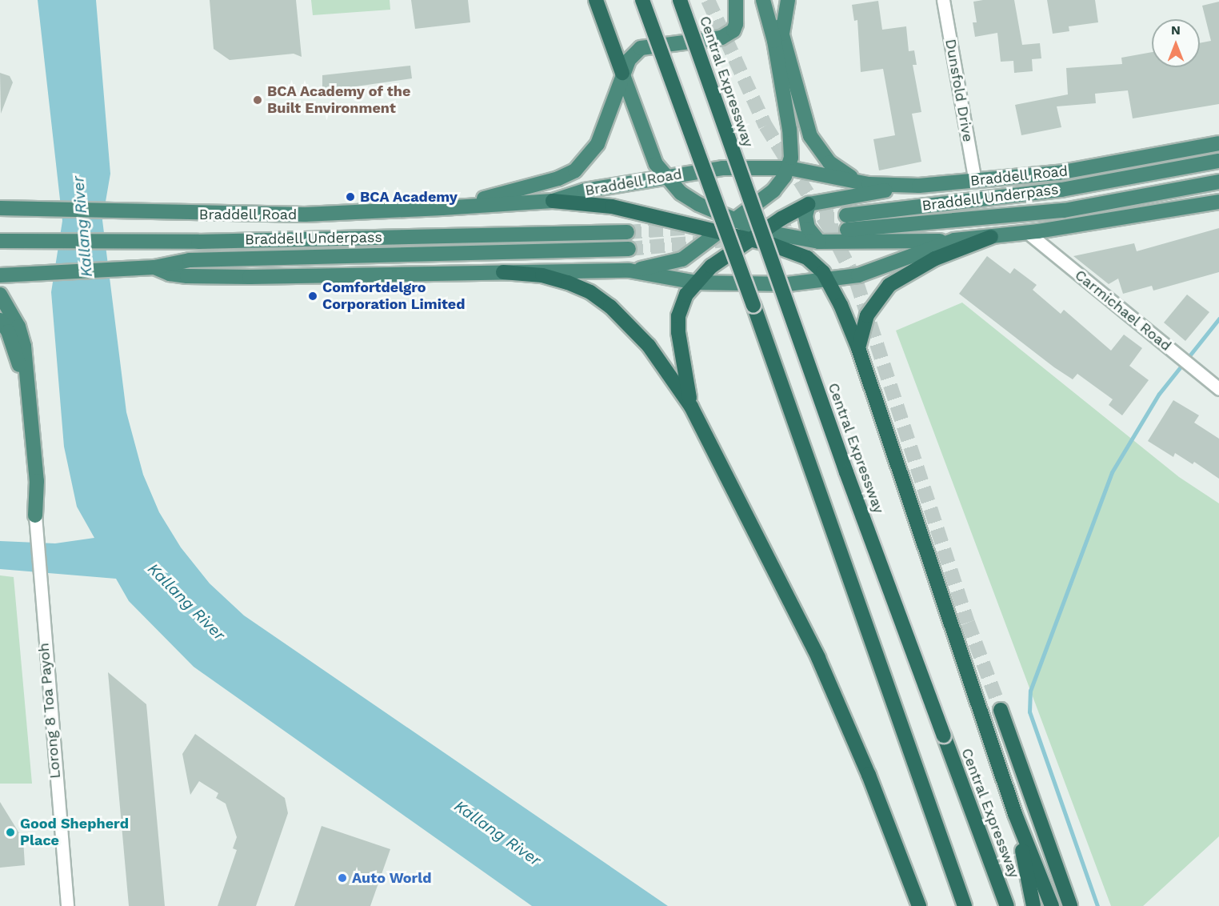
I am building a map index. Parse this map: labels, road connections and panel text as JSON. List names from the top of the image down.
{
  "streets": {
    "highway": ["Central Expressway", "Braddell Road", "Braddell Underpass"],
    "street": ["Dunsfold Drive", "Carmichael Road", "Lorong 8 Toa Payoh"]
  },
  "crossings": [
    ["Dunsfold Drive", "Braddell Road"]
  ],
  "water": ["Kallang River"],
  "places": [
    "BCA Academy of the Built Environment",
    "BCA Academy",
    "Comfortdelgro Corporation Limited",
    "Good Shepherd Place",
    "Auto World"
  ],
  "north": "top"
}
